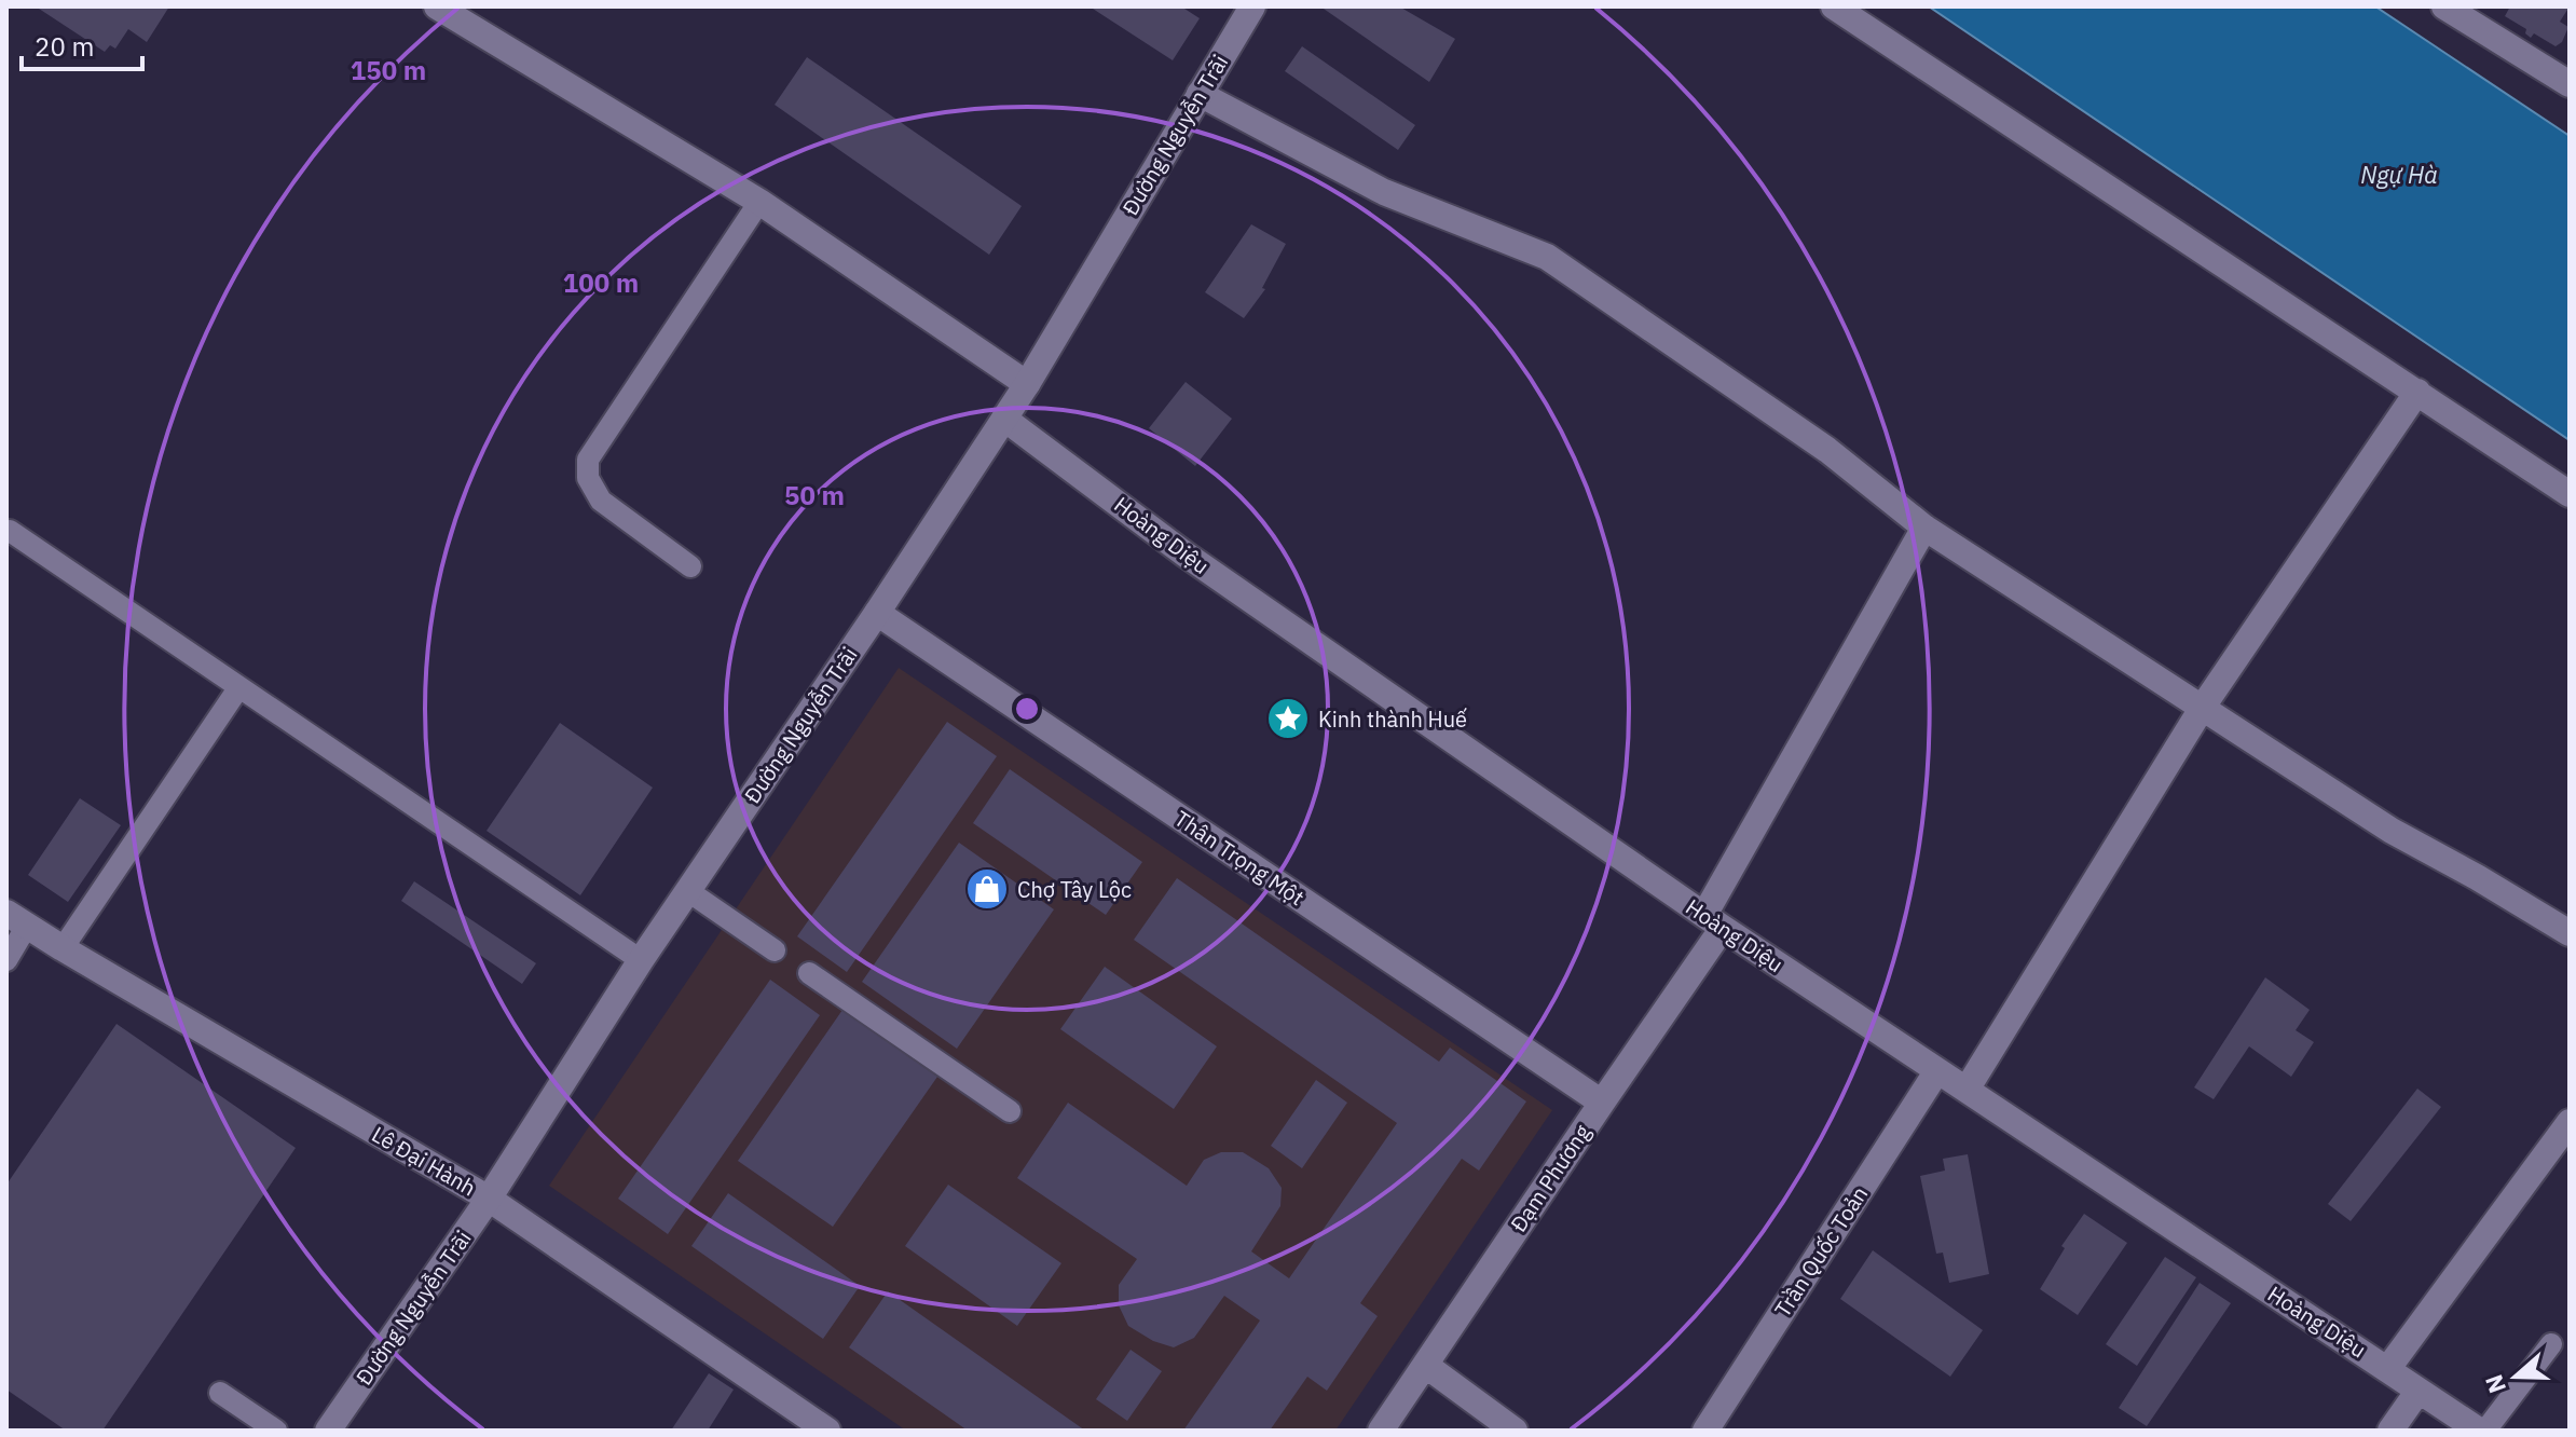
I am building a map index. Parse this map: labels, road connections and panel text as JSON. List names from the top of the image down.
{
  "streets": {
    "street": [
      "Đường Nguyễn Trãi",
      "Hoàng Diệu",
      "Thân Trọng Một",
      "Lê Đại Hành",
      "Đạm Phương",
      "Trần Quốc Toản"
    ]
  },
  "crossings": [
    ["Đường Nguyễn Trãi", "Hoàng Diệu"],
    ["Đường Nguyễn Trãi", "Thân Trọng Một"],
    ["Đường Nguyễn Trãi", "Lê Đại Hành"],
    ["Hoàng Diệu", "Đạm Phương"],
    ["Hoàng Diệu", "Trần Quốc Toản"],
    ["Thân Trọng Một", "Đạm Phương"]
  ],
  "water": ["Ngự Hà"],
  "places": {
    "place": ["Kinh thành Huế"],
    "shop": ["Chợ Tây Lộc"]
  },
  "scale_bar": "20 m",
  "north": "left",
  "rings": ["150 m", "100 m", "50 m"]
}
